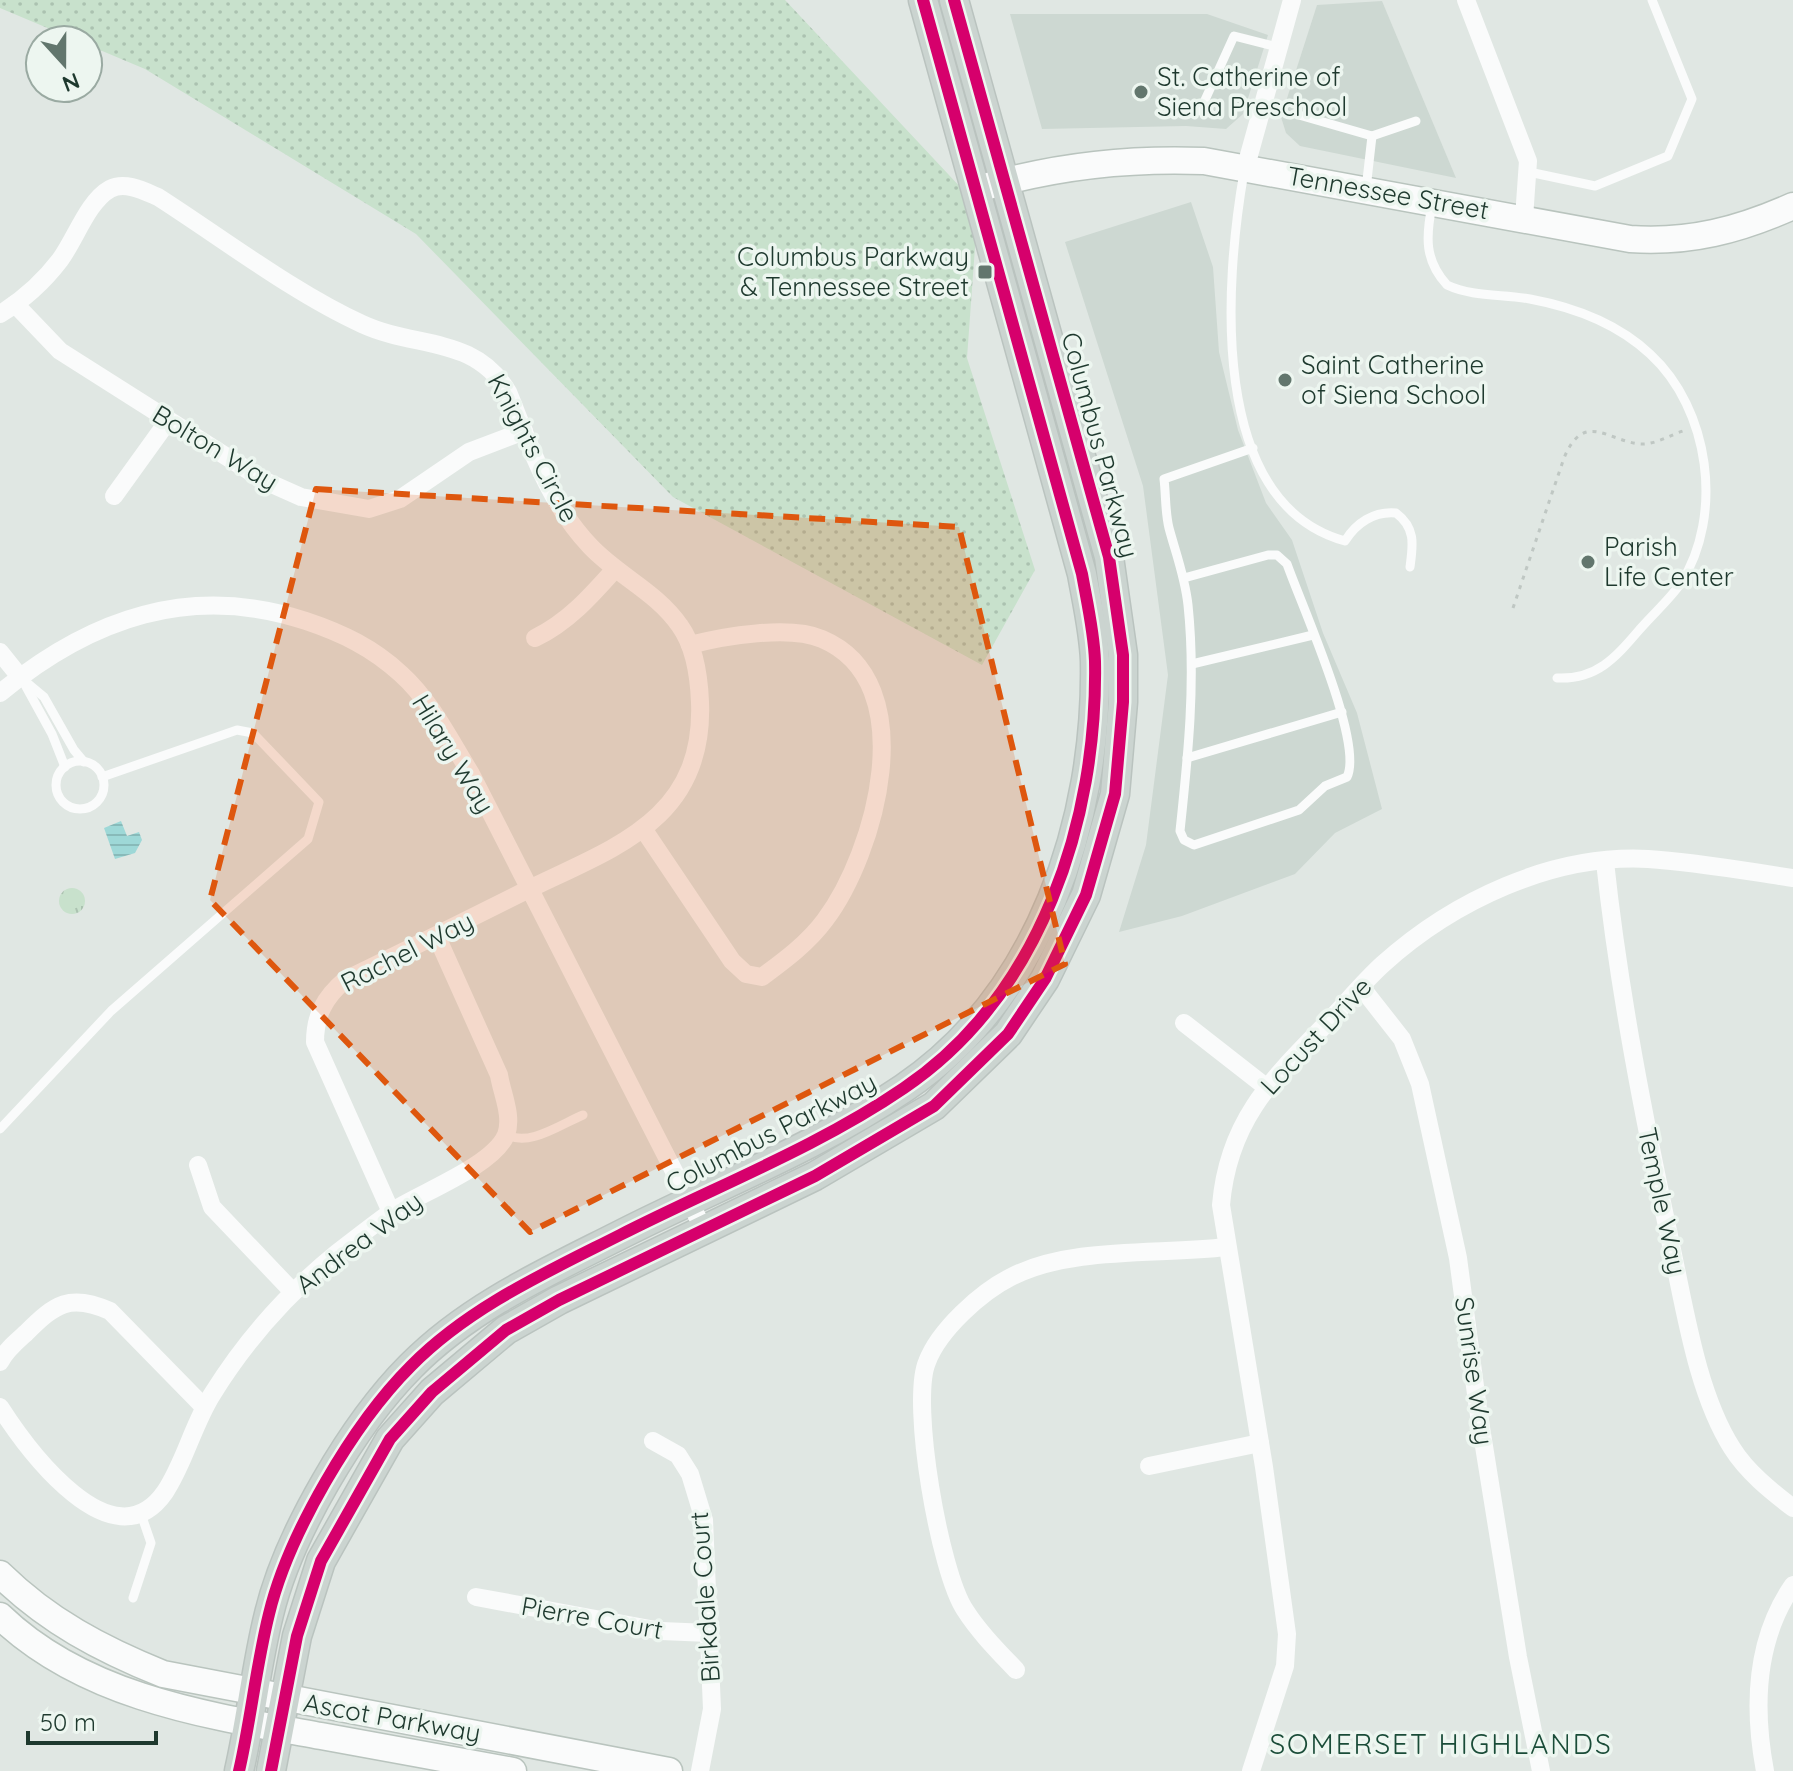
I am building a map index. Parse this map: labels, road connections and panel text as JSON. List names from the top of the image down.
{
  "streets": {
    "main road": ["Tennessee Street", "Columbus Parkway", "Ascot Parkway"],
    "street": [
      "Bolton Way",
      "Knights Circle",
      "Hilary Way",
      "Rachel Way",
      "Locust Drive",
      "Temple Way",
      "Andrea Way",
      "Sunrise Way",
      "Birkdale Court",
      "Pierre Court"
    ]
  },
  "crossings": [
    ["Tennessee Street", "Columbus Parkway"],
    ["Columbus Parkway", "Hilary Way"],
    ["Columbus Parkway", "Ascot Parkway"],
    ["Bolton Way", "Knights Circle"],
    ["Knights Circle", "Hilary Way"],
    ["Knights Circle", "Rachel Way"],
    ["Hilary Way", "Rachel Way"],
    ["Rachel Way", "Andrea Way"],
    ["Locust Drive", "Temple Way"],
    ["Locust Drive", "Sunrise Way"],
    ["Birkdale Court", "Pierre Court"]
  ],
  "districts": ["SOMERSET HIGHLANDS"],
  "places": {
    "other": ["St. Catherine of Siena Preschool", "Saint Catherine of Siena School", "Parish Life Center"],
    "transit": ["Columbus Parkway & Tennessee Street"]
  },
  "scale_bar": "50 m",
  "north": "bottom"
}
